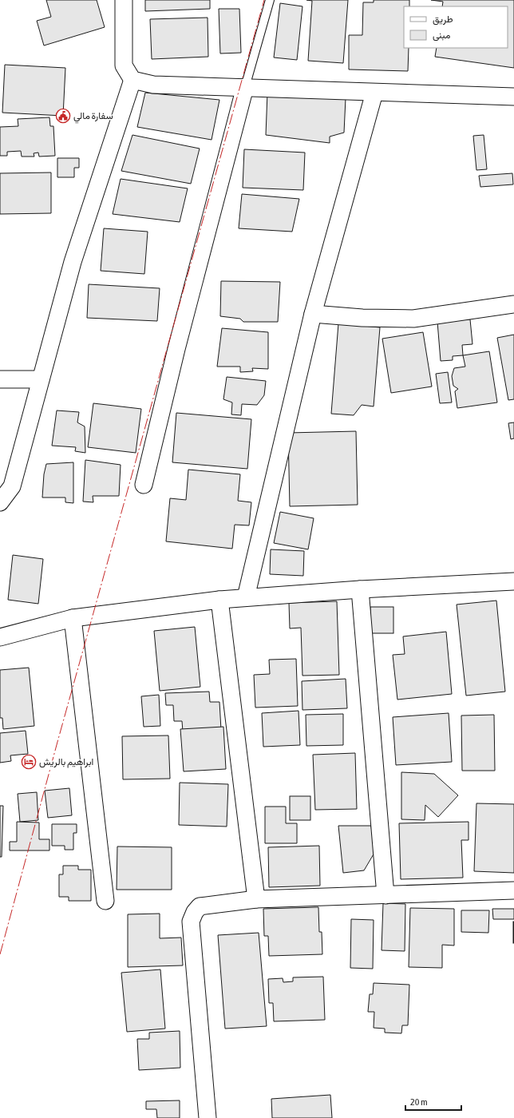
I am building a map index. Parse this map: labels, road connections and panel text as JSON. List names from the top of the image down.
{
  "places": {
    "public building": ["سفارة مالي"],
    "hotel": ["ابراهيم بالريش"]
  },
  "legend": ["طريق", "مبنى"],
  "scale_bar": "20 m"
}
